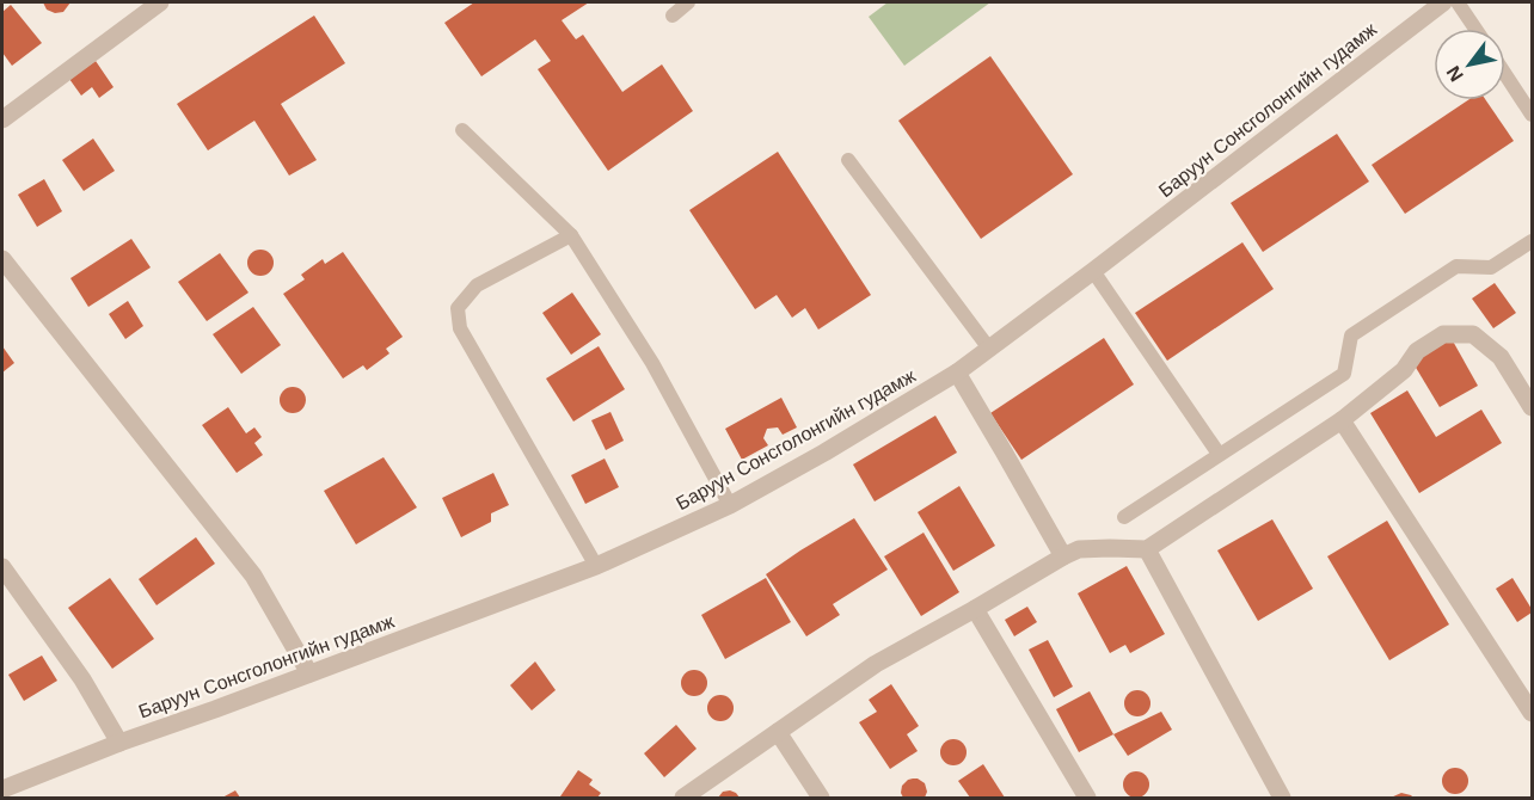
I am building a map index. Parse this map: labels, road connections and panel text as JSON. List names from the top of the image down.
{
  "streets": {
    "street": ["Баруун Сонсголонгийн гудамж"]
  },
  "north": "bottom left"
}
